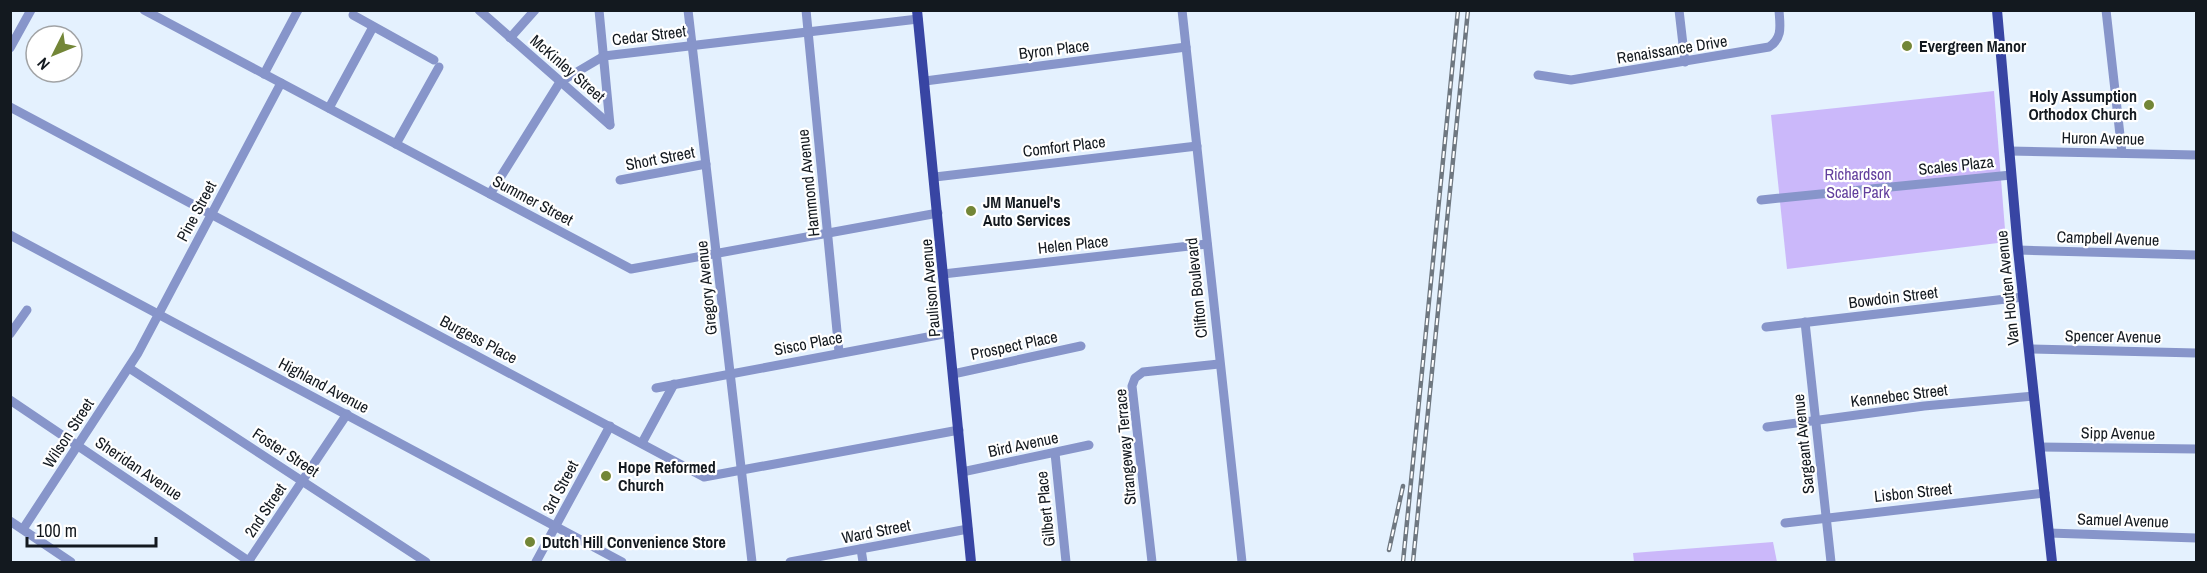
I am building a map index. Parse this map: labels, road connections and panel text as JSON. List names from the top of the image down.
{
  "streets": {
    "main road": ["Paulison Avenue", "Van Houten Avenue"],
    "street": [
      "Cedar Street",
      "Byron Place",
      "Renaissance Drive",
      "McKinley Street",
      "Huron Avenue",
      "Comfort Place",
      "Short Street",
      "Scales Plaza",
      "Hammond Avenue",
      "Summer Street",
      "Pine Street",
      "Campbell Avenue",
      "Helen Place",
      "Gregory Avenue",
      "Clifton Boulevard",
      "Bowdoin Street",
      "Spencer Avenue",
      "Burgess Place",
      "Sisco Place",
      "Prospect Place",
      "Highland Avenue",
      "Kennebec Street",
      "Wilson Street",
      "Sipp Avenue",
      "Bird Avenue",
      "Sargeant Avenue",
      "Strangeway Terrace",
      "Foster Street",
      "Sheridan Avenue",
      "3rd Street",
      "Lisbon Street",
      "Gilbert Place",
      "2nd Street",
      "Samuel Avenue",
      "Ward Street"
    ]
  },
  "crossings": [
    ["Cedar Street", "McKinley Street"],
    ["Cedar Street", "Hammond Avenue"],
    ["Cedar Street", "Summer Street"],
    ["Cedar Street", "Gregory Avenue"],
    ["Cedar Street", "Paulison Avenue"],
    ["Byron Place", "Paulison Avenue"],
    ["Byron Place", "Clifton Boulevard"],
    ["Huron Avenue", "Van Houten Avenue"],
    ["Comfort Place", "Paulison Avenue"],
    ["Comfort Place", "Clifton Boulevard"],
    ["Short Street", "Gregory Avenue"],
    ["Scales Plaza", "Van Houten Avenue"],
    ["Hammond Avenue", "Summer Street"],
    ["Hammond Avenue", "Sisco Place"],
    ["Summer Street", "Pine Street"],
    ["Summer Street", "Gregory Avenue"],
    ["Summer Street", "Paulison Avenue"],
    ["Pine Street", "Burgess Place"],
    ["Pine Street", "Highland Avenue"],
    ["Pine Street", "Wilson Street"],
    ["Campbell Avenue", "Van Houten Avenue"],
    ["Helen Place", "Paulison Avenue"],
    ["Helen Place", "Clifton Boulevard"],
    ["Gregory Avenue", "Burgess Place"],
    ["Gregory Avenue", "Sisco Place"],
    ["Paulison Avenue", "Burgess Place"],
    ["Paulison Avenue", "Sisco Place"],
    ["Paulison Avenue", "Prospect Place"],
    ["Paulison Avenue", "Bird Avenue"],
    ["Paulison Avenue", "Ward Street"],
    ["Clifton Boulevard", "Strangeway Terrace"],
    ["Van Houten Avenue", "Bowdoin Street"],
    ["Van Houten Avenue", "Spencer Avenue"],
    ["Van Houten Avenue", "Kennebec Street"],
    ["Van Houten Avenue", "Sipp Avenue"],
    ["Van Houten Avenue", "Lisbon Street"],
    ["Van Houten Avenue", "Samuel Avenue"],
    ["Bowdoin Street", "Sargeant Avenue"],
    ["Burgess Place", "3rd Street"],
    ["Highland Avenue", "3rd Street"],
    ["Highland Avenue", "2nd Street"],
    ["Kennebec Street", "Sargeant Avenue"],
    ["Wilson Street", "Foster Street"],
    ["Wilson Street", "Sheridan Avenue"],
    ["Bird Avenue", "Gilbert Place"],
    ["Sargeant Avenue", "Lisbon Street"],
    ["Foster Street", "2nd Street"],
    ["Sheridan Avenue", "2nd Street"]
  ],
  "parks": ["Richardson Scale Park"],
  "places": [
    "Evergreen Manor",
    "Holy Assumption Orthodox Church",
    "JM Manuel's Auto Services",
    "Hope Reformed Church",
    "Dutch Hill Convenience Store"
  ],
  "scale_bar": "100 m",
  "north": "bottom left"
}
